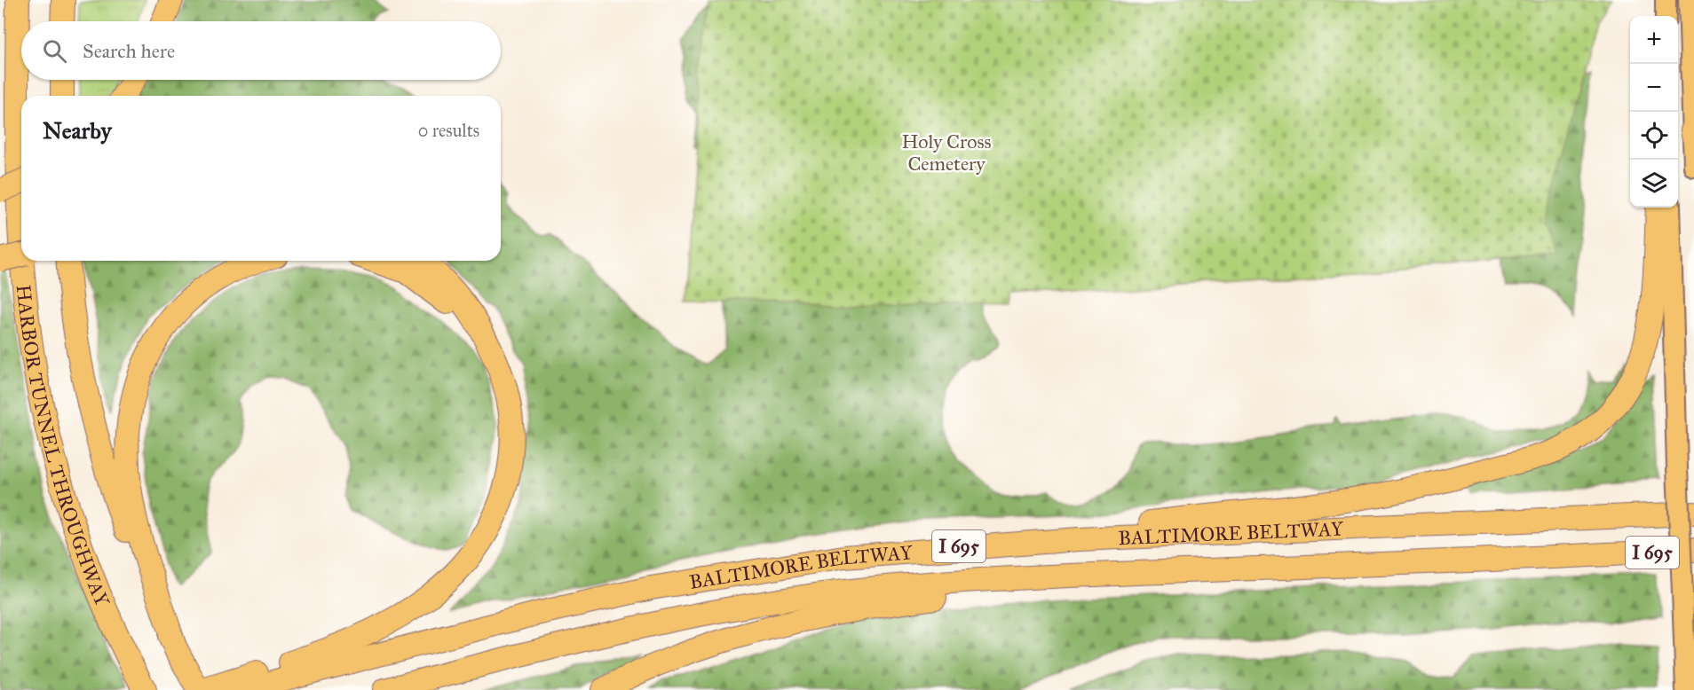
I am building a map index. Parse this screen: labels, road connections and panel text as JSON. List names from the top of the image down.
{
  "streets": {
    "highway": ["HARBOR TUNNEL THROUGHWAY", "BALTIMORE BELTWAY", "I 695"]
  },
  "parks": ["Holy Cross Cemetery"],
  "page": {
    "map_buttons": ["+", "−"],
    "search": "Search here",
    "heading": ["Nearby", "0 results"]
  }
}
